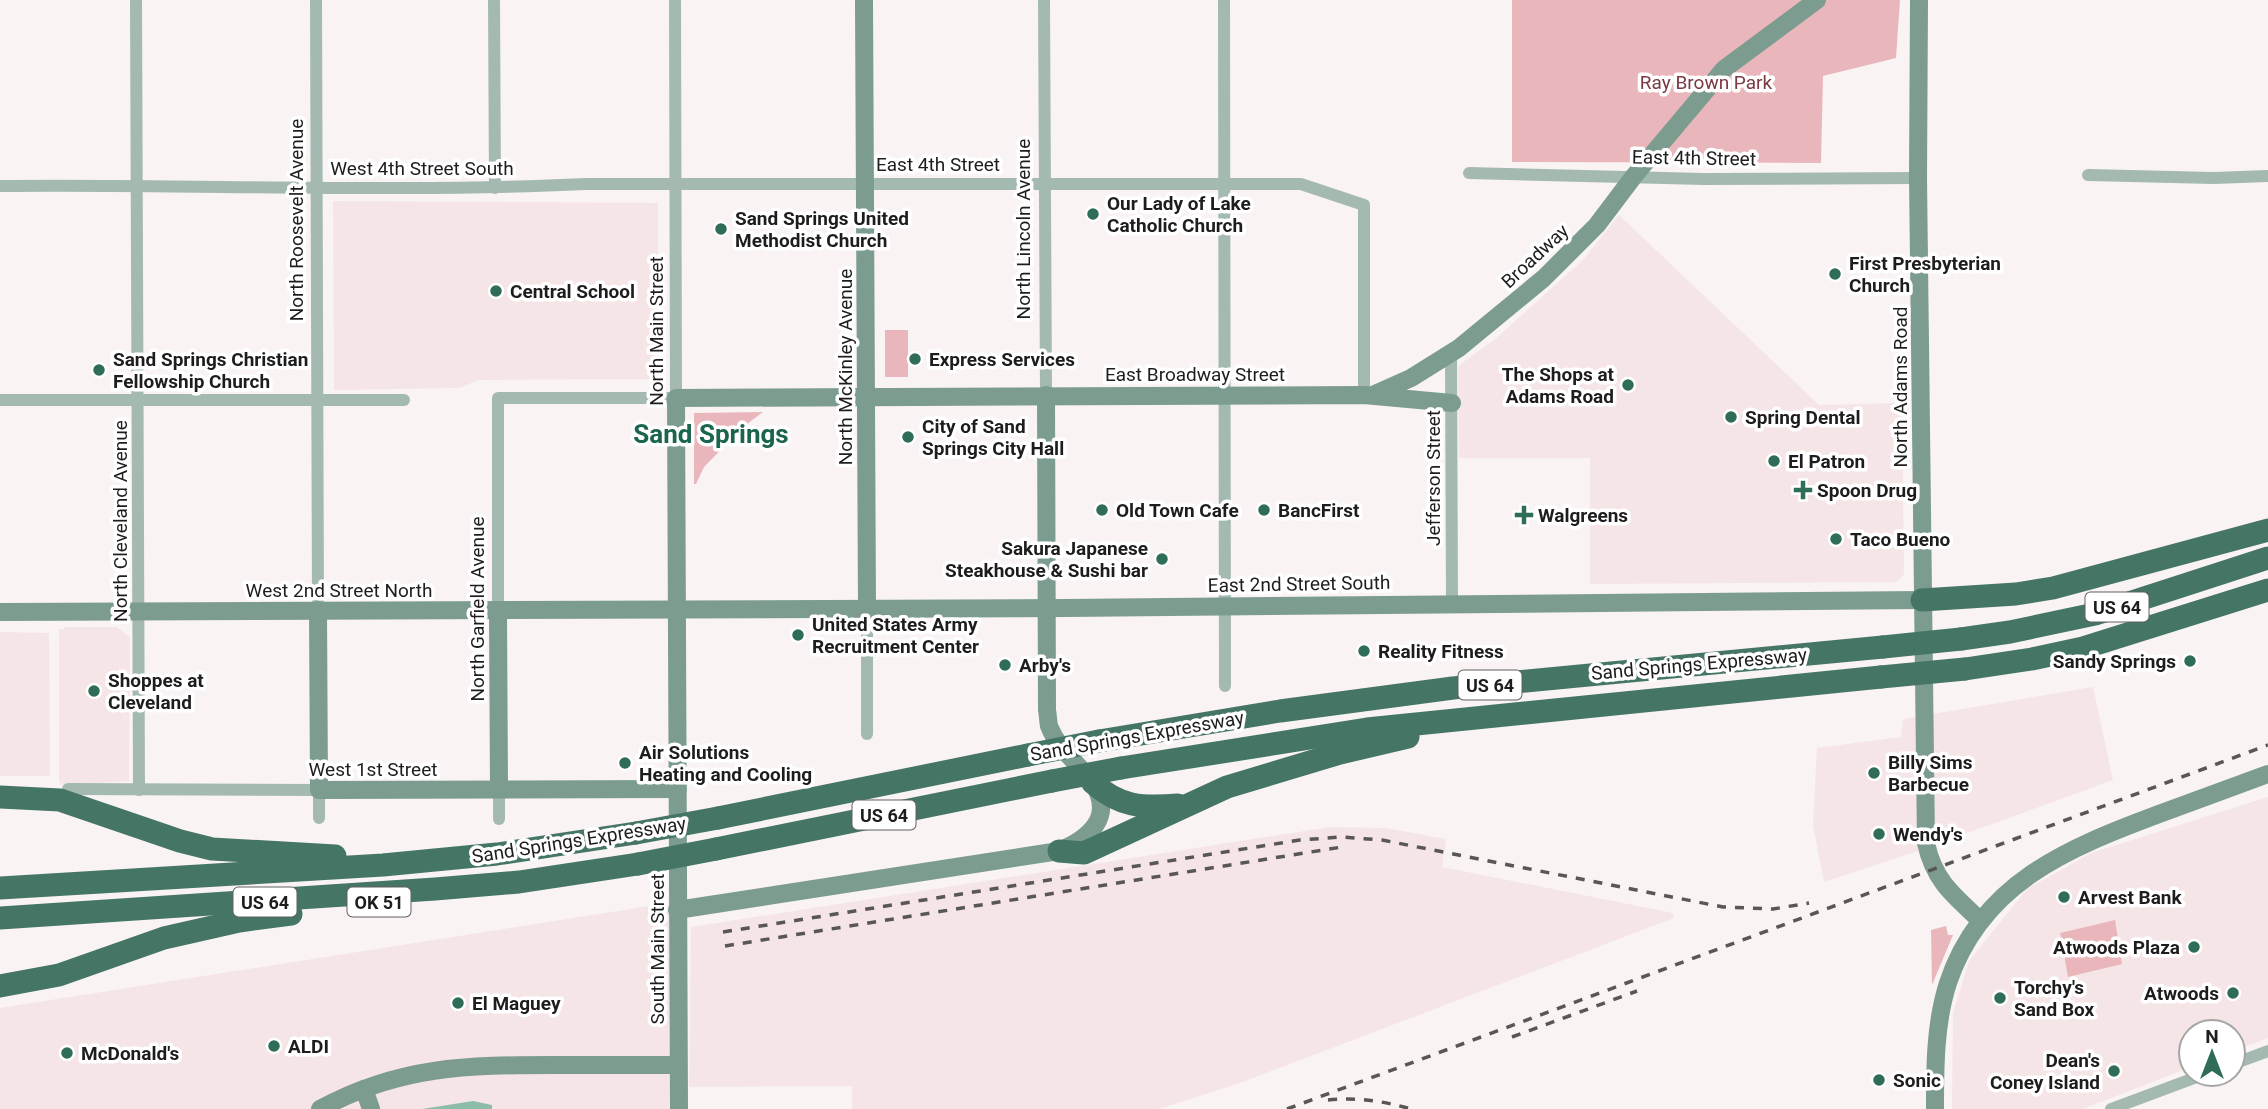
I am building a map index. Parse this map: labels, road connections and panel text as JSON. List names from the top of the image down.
{
  "streets": {
    "highway": ["US 64", "Sand Springs Expressway", "OK 51"],
    "street": [
      "East 4th Street",
      "West 4th Street South",
      "North Roosevelt Avenue",
      "North Lincoln Avenue",
      "Broadway",
      "North Main Street",
      "North McKinley Avenue",
      "East Broadway Street",
      "North Adams Road",
      "Jefferson Street",
      "North Cleveland Avenue",
      "East 2nd Street South",
      "West 2nd Street North",
      "North Garfield Avenue",
      "West 1st Street",
      "South Main Street"
    ]
  },
  "crossings": [
    ["East 4th Street", "West 4th Street South"],
    ["East 4th Street", "North Lincoln Avenue"],
    ["East 4th Street", "Broadway"],
    ["East 4th Street", "North Main Street"],
    ["East 4th Street", "North McKinley Avenue"],
    ["East 4th Street", "East Broadway Street"],
    ["East 4th Street", "North Adams Road"],
    ["West 4th Street South", "North Roosevelt Avenue"],
    ["West 4th Street South", "North Main Street"],
    ["West 4th Street South", "North Cleveland Avenue"],
    ["North Roosevelt Avenue", "West 2nd Street North"],
    ["North Roosevelt Avenue", "West 1st Street"],
    ["North Lincoln Avenue", "East Broadway Street"],
    ["North Lincoln Avenue", "East 2nd Street South"],
    ["Broadway", "East Broadway Street"],
    ["Broadway", "Jefferson Street"],
    ["North Main Street", "East Broadway Street"],
    ["North Main Street", "East 2nd Street South"],
    ["North Main Street", "West 2nd Street North"],
    ["North Main Street", "North Garfield Avenue"],
    ["North Main Street", "West 1st Street"],
    ["North Main Street", "South Main Street"],
    ["North McKinley Avenue", "East Broadway Street"],
    ["North McKinley Avenue", "East 2nd Street South"],
    ["East Broadway Street", "Jefferson Street"],
    ["East Broadway Street", "North Garfield Avenue"],
    ["North Adams Road", "East 2nd Street South"],
    ["Jefferson Street", "East 2nd Street South"],
    ["North Cleveland Avenue", "West 2nd Street North"],
    ["North Cleveland Avenue", "West 1st Street"],
    ["East 2nd Street South", "West 2nd Street North"],
    ["West 2nd Street North", "North Garfield Avenue"],
    ["North Garfield Avenue", "West 1st Street"],
    ["Sand Springs Expressway", "OK 51"],
    ["West 1st Street", "South Main Street"]
  ],
  "districts": ["Sand Springs"],
  "parks": ["Ray Brown Park"],
  "places": {
    "other": [
      "Our Lady of Lake Catholic Church",
      "Sand Springs United Methodist Church",
      "First Presbyterian Church",
      "Central School",
      "Express Services",
      "Sand Springs Christian Fellowship Church",
      "The Shops at Adams Road",
      "Spring Dental",
      "City of Sand Springs City Hall",
      "El Patron",
      "Old Town Cafe",
      "BancFirst",
      "Taco Bueno",
      "Sakura Japanese Steakhouse & Sushi bar",
      "United States Army Recruitment Center",
      "Reality Fitness",
      "Sandy Springs",
      "Arby's",
      "Shoppes at Cleveland",
      "Air Solutions Heating and Cooling",
      "Billy Sims Barbecue",
      "Wendy's",
      "Arvest Bank",
      "Atwoods Plaza",
      "Atwoods",
      "Torchy's Sand Box",
      "El Maguey",
      "ALDI",
      "McDonald's",
      "Dean's Coney Island",
      "Sonic"
    ],
    "health": ["Spoon Drug", "Walgreens"]
  },
  "north": "top"
}
